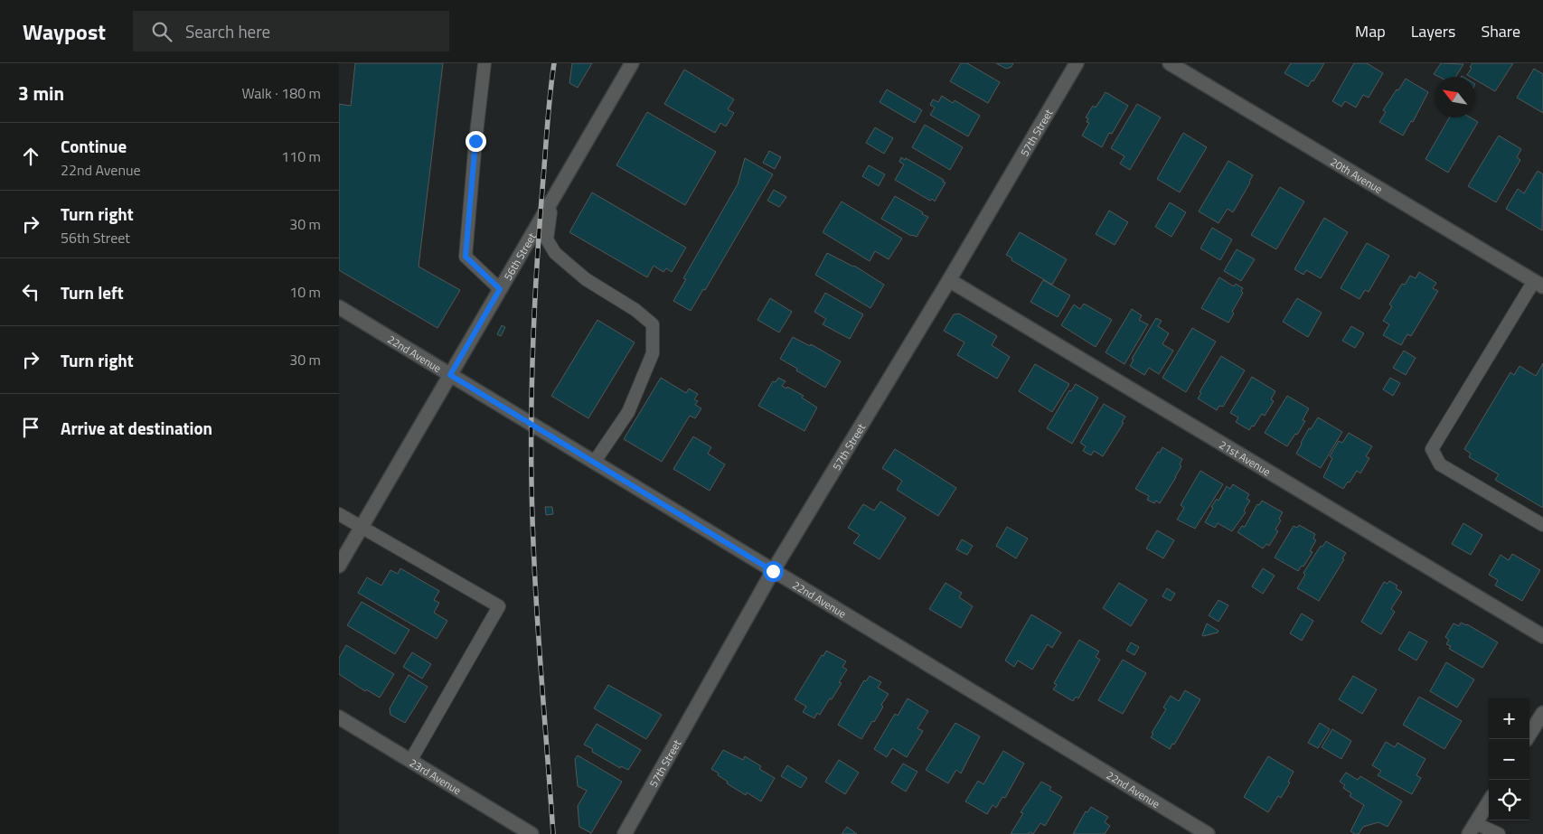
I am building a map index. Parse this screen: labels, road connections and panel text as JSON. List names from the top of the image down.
{
  "streets": {
    "street": [
      "57th Street",
      "20th Avenue",
      "56th Street",
      "22nd Avenue",
      "21st Avenue",
      "23rd Avenue"
    ]
  },
  "crossings": [
    ["57th Street", "22nd Avenue"],
    ["57th Street", "21st Avenue"],
    ["56th Street", "22nd Avenue"]
  ],
  "north": "top left",
  "page": {
    "header": "Waypost",
    "search": "Search here",
    "nav": ["Map", "Layers", "Share"],
    "heading": ["3 min", "Walk · 180 m"],
    "list": [
      ["Continue", "22nd Avenue", "110 m"],
      ["Turn right", "56th Street", "30 m"],
      ["Turn left", "10 m"],
      ["Turn right", "30 m"],
      "Arrive at destination"
    ],
    "map_buttons": ["+", "−"]
  }
}
